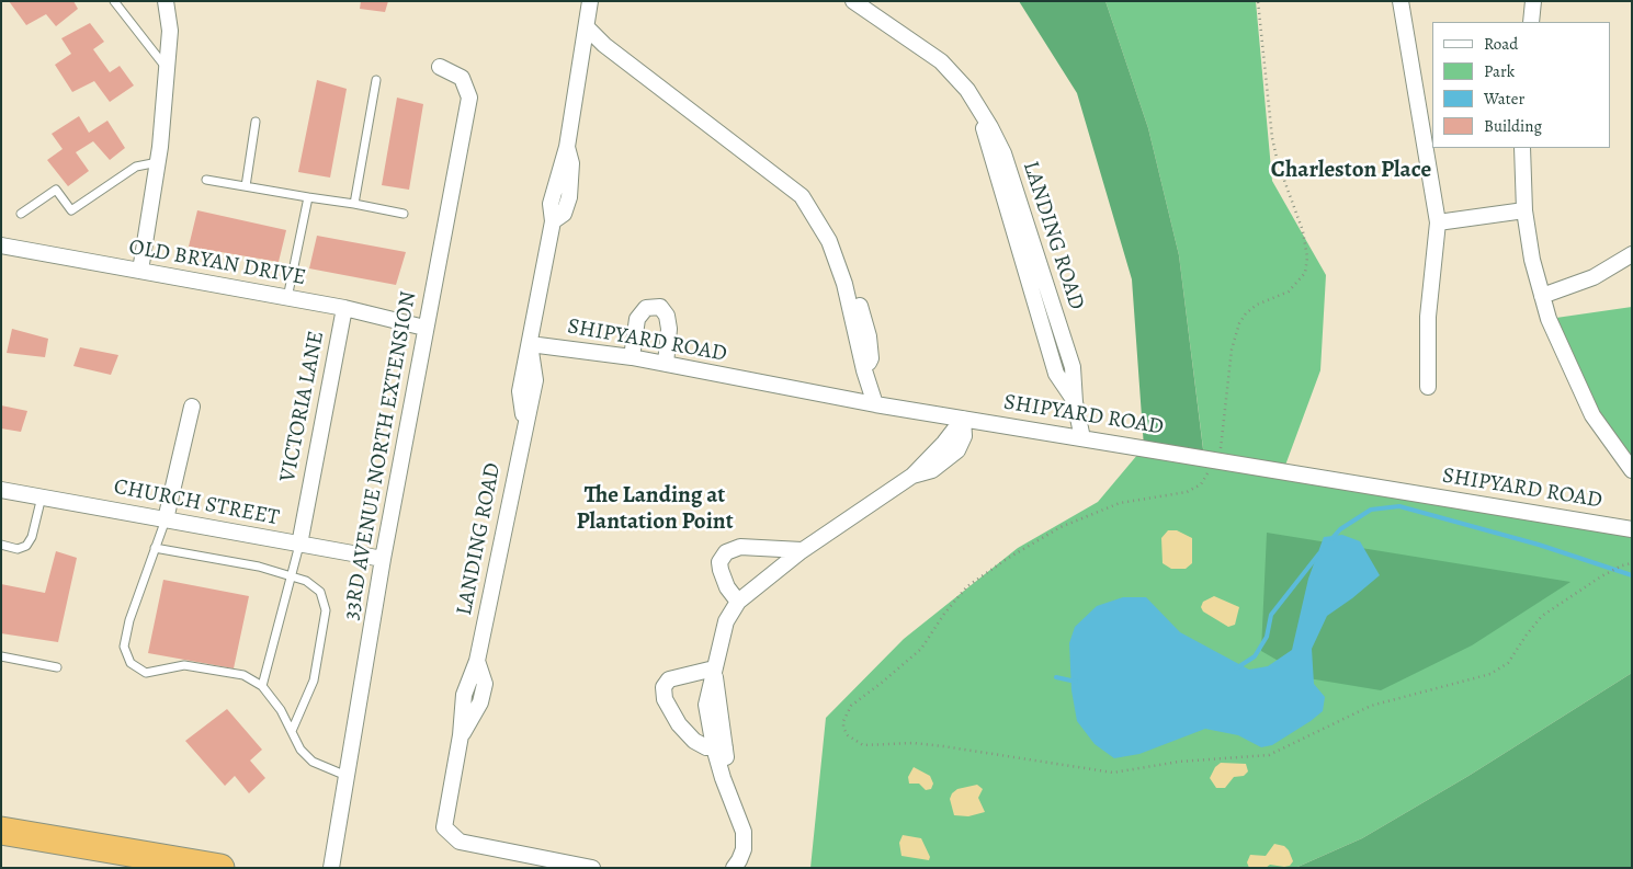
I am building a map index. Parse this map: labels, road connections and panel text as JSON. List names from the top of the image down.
{
  "streets": {
    "street": [
      "LANDING ROAD",
      "OLD BRYAN DRIVE",
      "SHIPYARD ROAD",
      "VICTORIA LANE",
      "33RD AVENUE NORTH EXTENSION",
      "CHURCH STREET"
    ]
  },
  "crossings": [
    ["LANDING ROAD", "SHIPYARD ROAD"],
    ["OLD BRYAN DRIVE", "VICTORIA LANE"],
    ["OLD BRYAN DRIVE", "33RD AVENUE NORTH EXTENSION"],
    ["VICTORIA LANE", "CHURCH STREET"],
    ["33RD AVENUE NORTH EXTENSION", "CHURCH STREET"]
  ],
  "districts": ["Charleston Place", "The Landing at Plantation Point"],
  "legend": [
    "Road",
    "Park",
    "Water",
    "Building"
  ]
}
